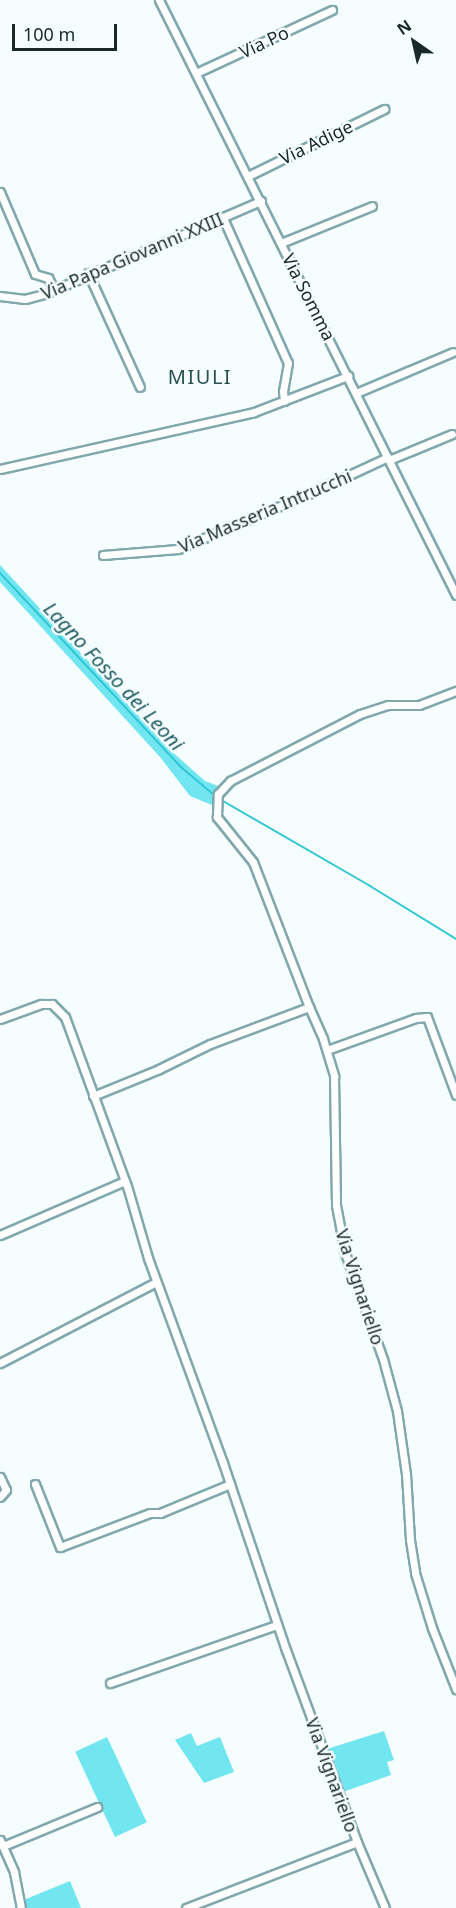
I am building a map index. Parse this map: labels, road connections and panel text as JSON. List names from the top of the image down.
{
  "streets": {
    "street": [
      "Via Po",
      "Via Adige",
      "Via Papa Giovanni XXIII",
      "Via Somma",
      "Via Masseria Intrucchi",
      "Via Vignariello"
    ]
  },
  "crossings": [
    ["Via Po", "Via Somma"],
    ["Via Adige", "Via Somma"],
    ["Via Papa Giovanni XXIII", "Via Somma"],
    ["Via Somma", "Via Masseria Intrucchi"]
  ],
  "districts": ["MIULI"],
  "water": ["Lagno Fosso dei Leoni"],
  "scale_bar": "100 m",
  "north": "top left"
}
